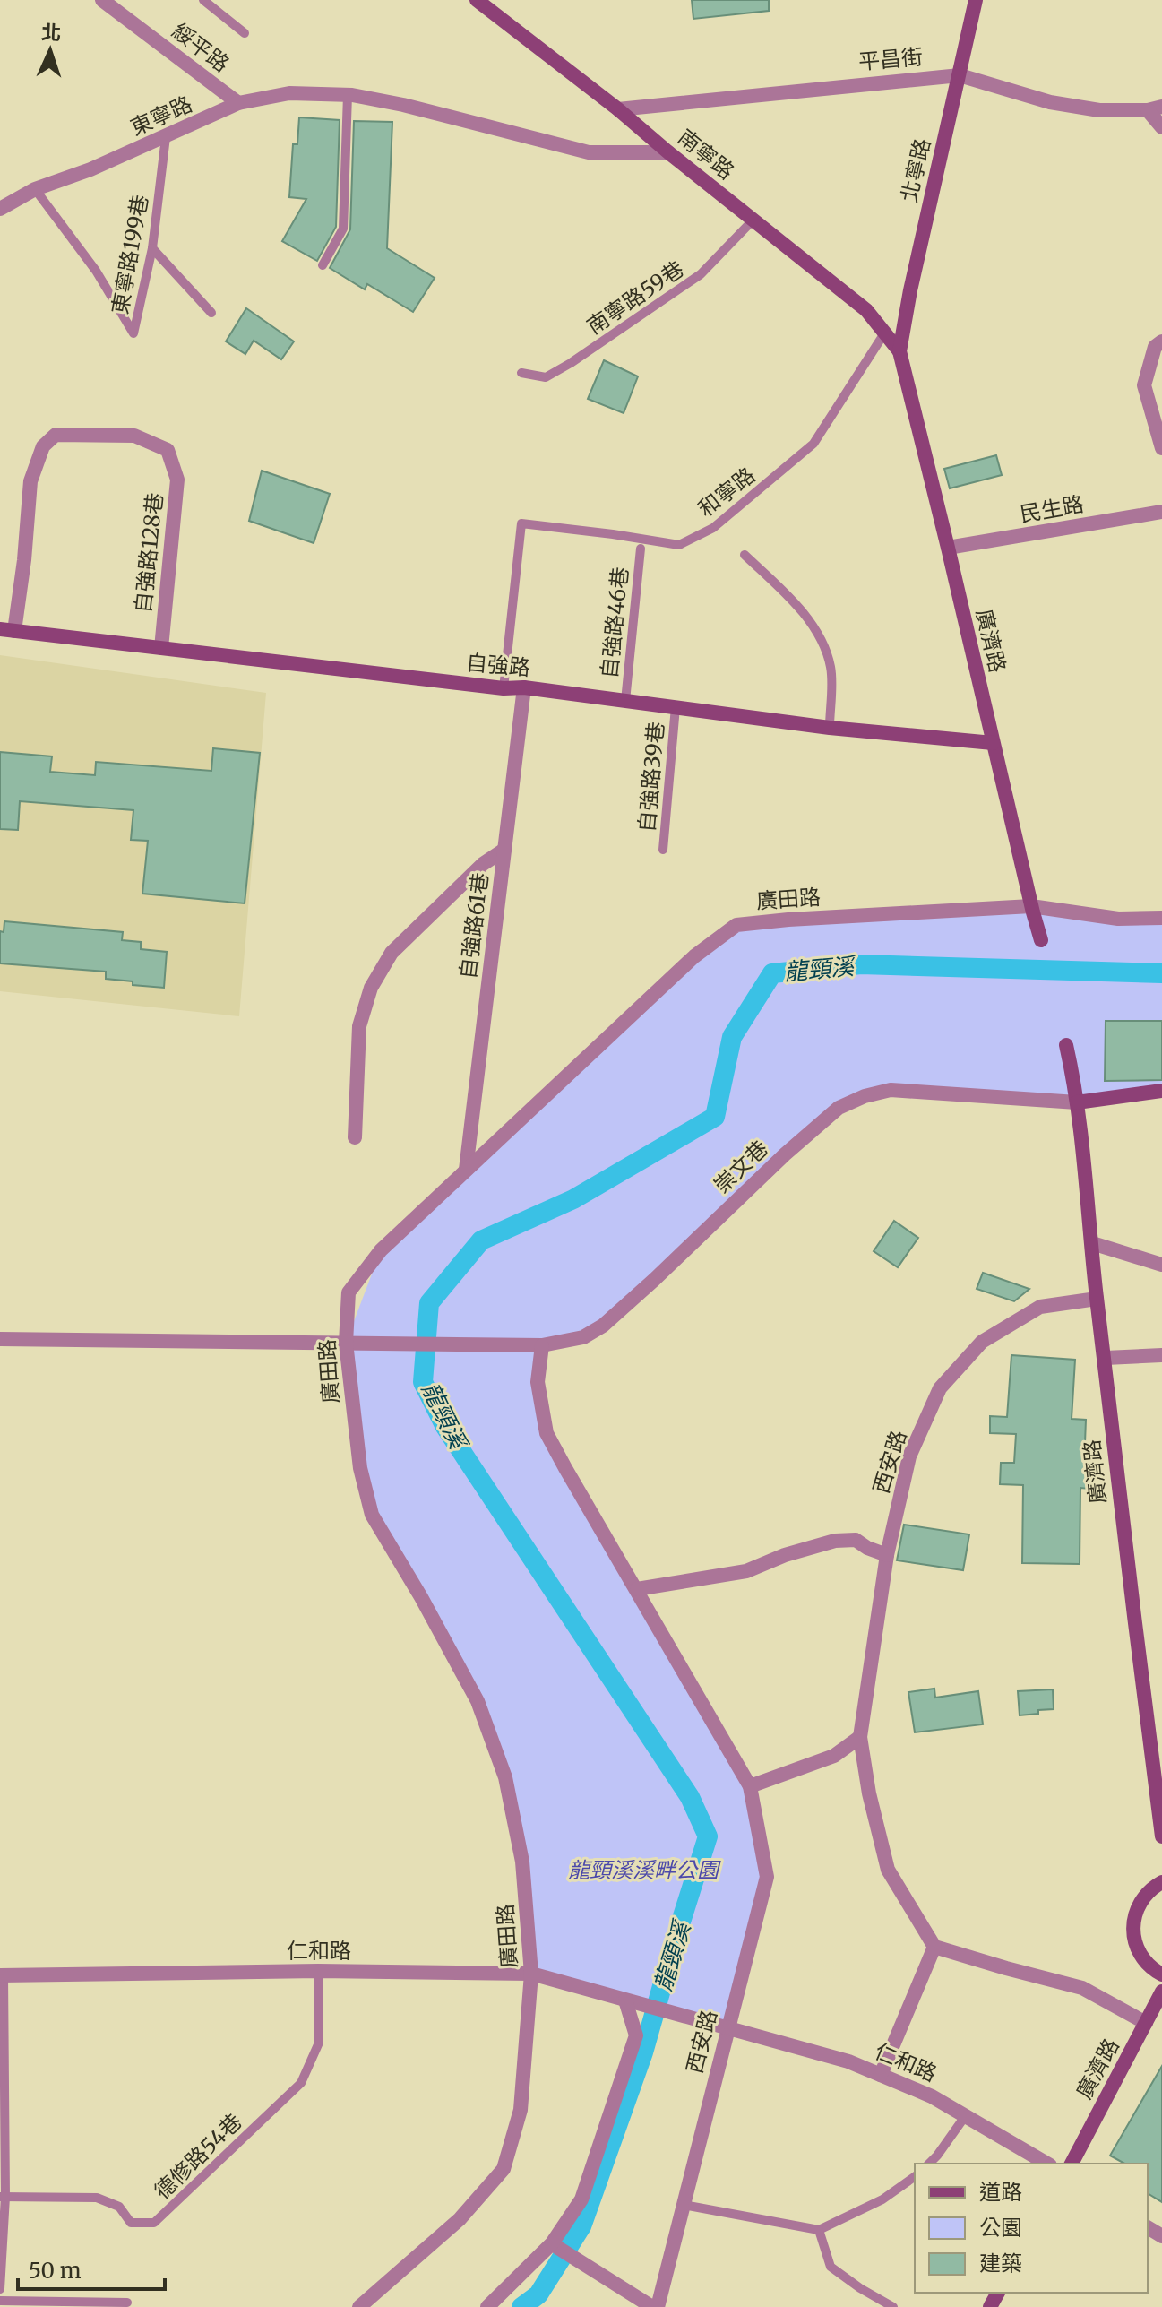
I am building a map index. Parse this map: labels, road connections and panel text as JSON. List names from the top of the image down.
{
  "streets": {
    "main road": [
      "南寧路",
      "北寧路",
      "廣濟路",
      "自強路"
    ],
    "street": [
      "綏平路",
      "平昌街",
      "東寧路",
      "民生路",
      "自強路128巷",
      "廣田路",
      "自強路61巷",
      "崇文巷",
      "西安路",
      "仁和路"
    ],
    "lane": [
      "東寧路199巷",
      "南寧路59巷",
      "和寧路",
      "自強路46巷",
      "自強路39巷",
      "德修路54巷"
    ]
  },
  "crossings": [
    ["綏平路", "東寧路"],
    ["平昌街", "南寧路"],
    ["平昌街", "北寧路"],
    ["東寧路", "南寧路"],
    ["東寧路", "東寧路199巷"],
    ["南寧路", "北寧路"],
    ["南寧路", "南寧路59巷"],
    ["南寧路", "和寧路"],
    ["南寧路", "廣濟路"],
    ["北寧路", "廣濟路"],
    ["和寧路", "自強路"],
    ["民生路", "廣濟路"],
    ["自強路128巷", "自強路"],
    ["自強路46巷", "自強路"],
    ["廣濟路", "自強路"],
    ["廣濟路", "廣田路"],
    ["廣濟路", "崇文巷"],
    ["廣濟路", "西安路"],
    ["自強路", "自強路39巷"],
    ["自強路", "自強路61巷"],
    ["廣田路", "自強路61巷"],
    ["廣田路", "崇文巷"],
    ["廣田路", "仁和路"],
    ["崇文巷", "西安路"],
    ["西安路", "仁和路"],
    ["仁和路", "德修路54巷"]
  ],
  "water": ["龍頸溪"],
  "parks": ["龍頸溪溪畔公園"],
  "legend": ["道路", "公園", "建築"],
  "scale_bar": "50 m",
  "north": "top"
}
